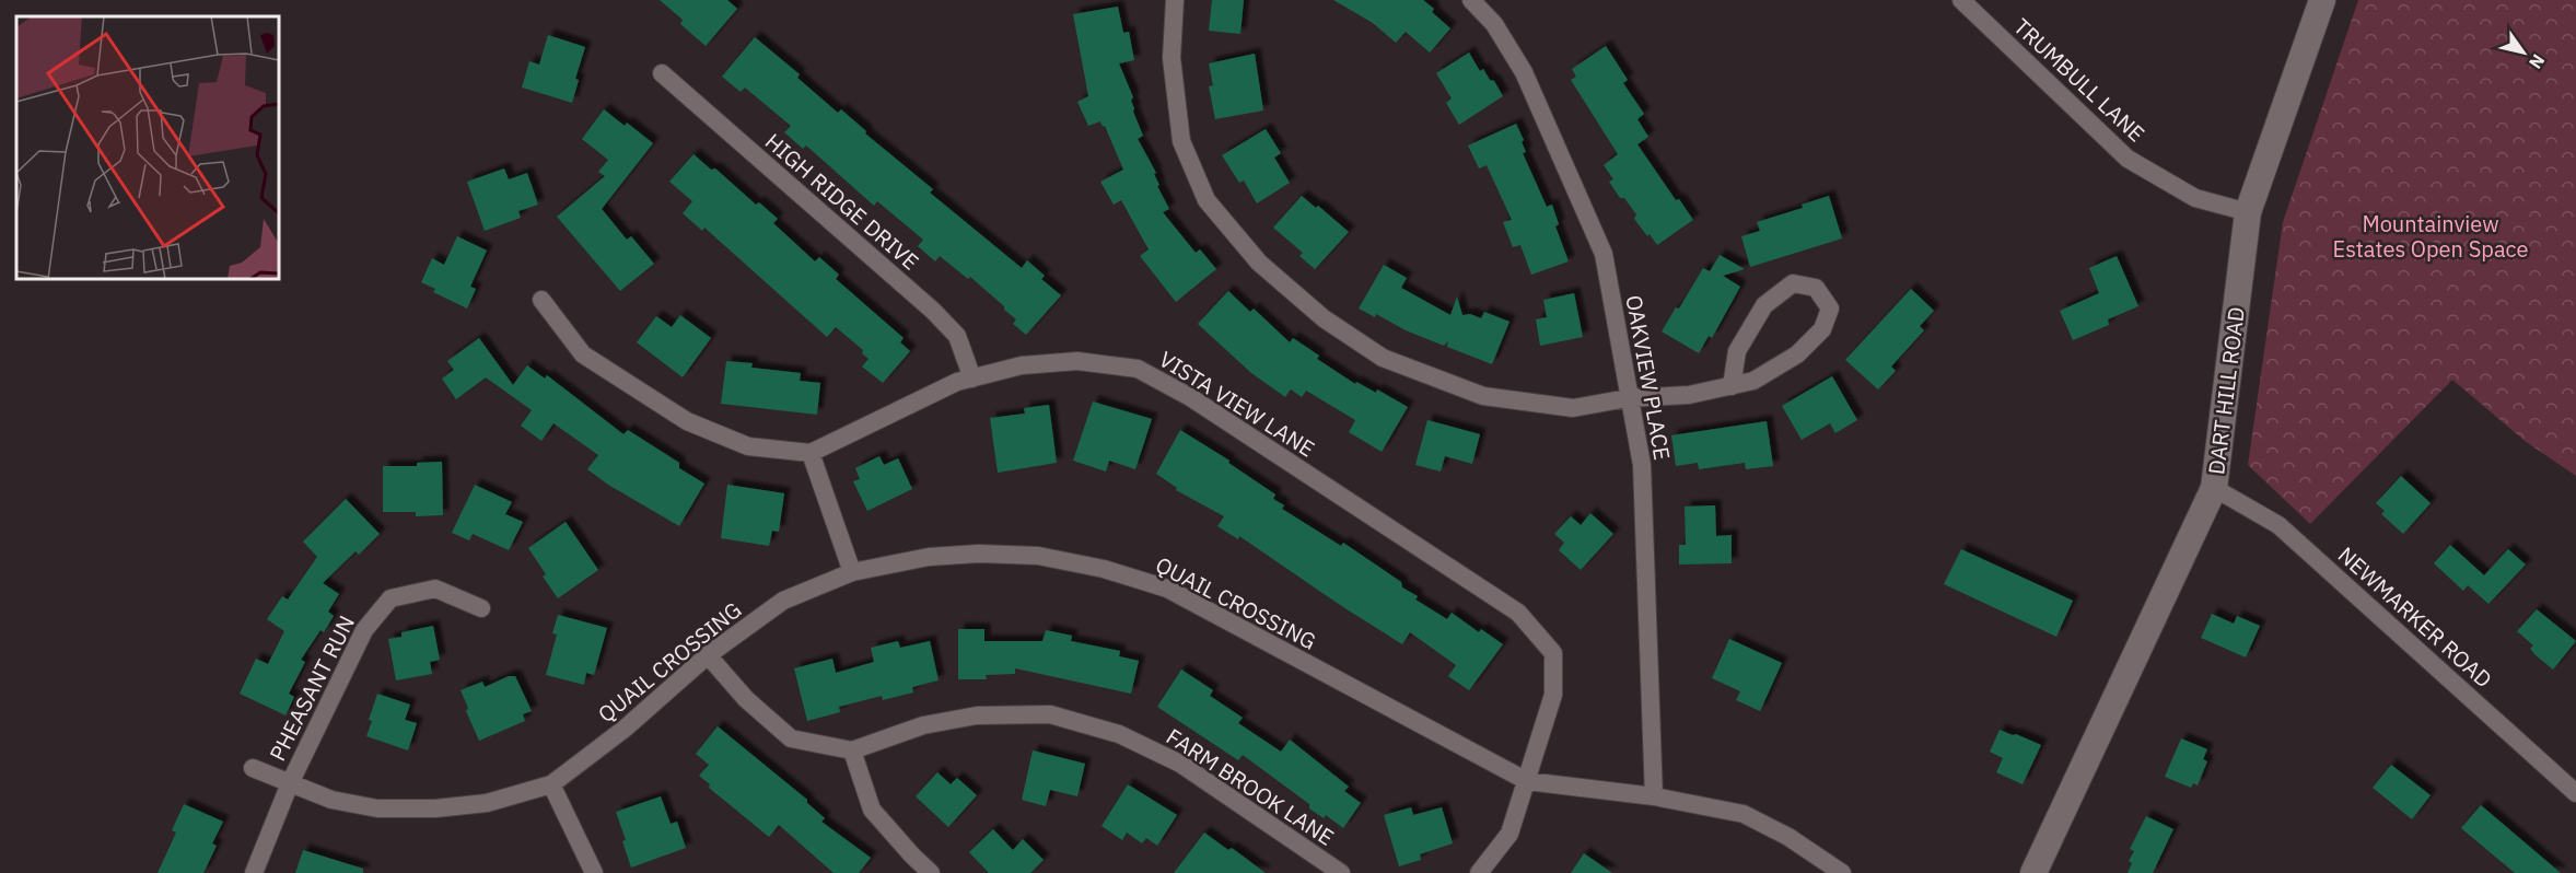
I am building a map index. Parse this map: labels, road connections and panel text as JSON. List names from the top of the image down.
{
  "streets": {
    "main road": ["DART HILL ROAD"],
    "street": [
      "TRUMBULL LANE",
      "HIGH RIDGE DRIVE",
      "OAKVIEW PLACE",
      "VISTA VIEW LANE",
      "QUAIL CROSSING",
      "NEWMARKER ROAD",
      "PHEASANT RUN",
      "FARM BROOK LANE"
    ]
  },
  "crossings": [
    ["TRUMBULL LANE", "DART HILL ROAD"],
    ["HIGH RIDGE DRIVE", "VISTA VIEW LANE"],
    ["OAKVIEW PLACE", "QUAIL CROSSING"],
    ["DART HILL ROAD", "NEWMARKER ROAD"],
    ["VISTA VIEW LANE", "QUAIL CROSSING"],
    ["QUAIL CROSSING", "PHEASANT RUN"]
  ],
  "parks": ["Mountainview Estates Open Space"],
  "north": "bottom right"
}
